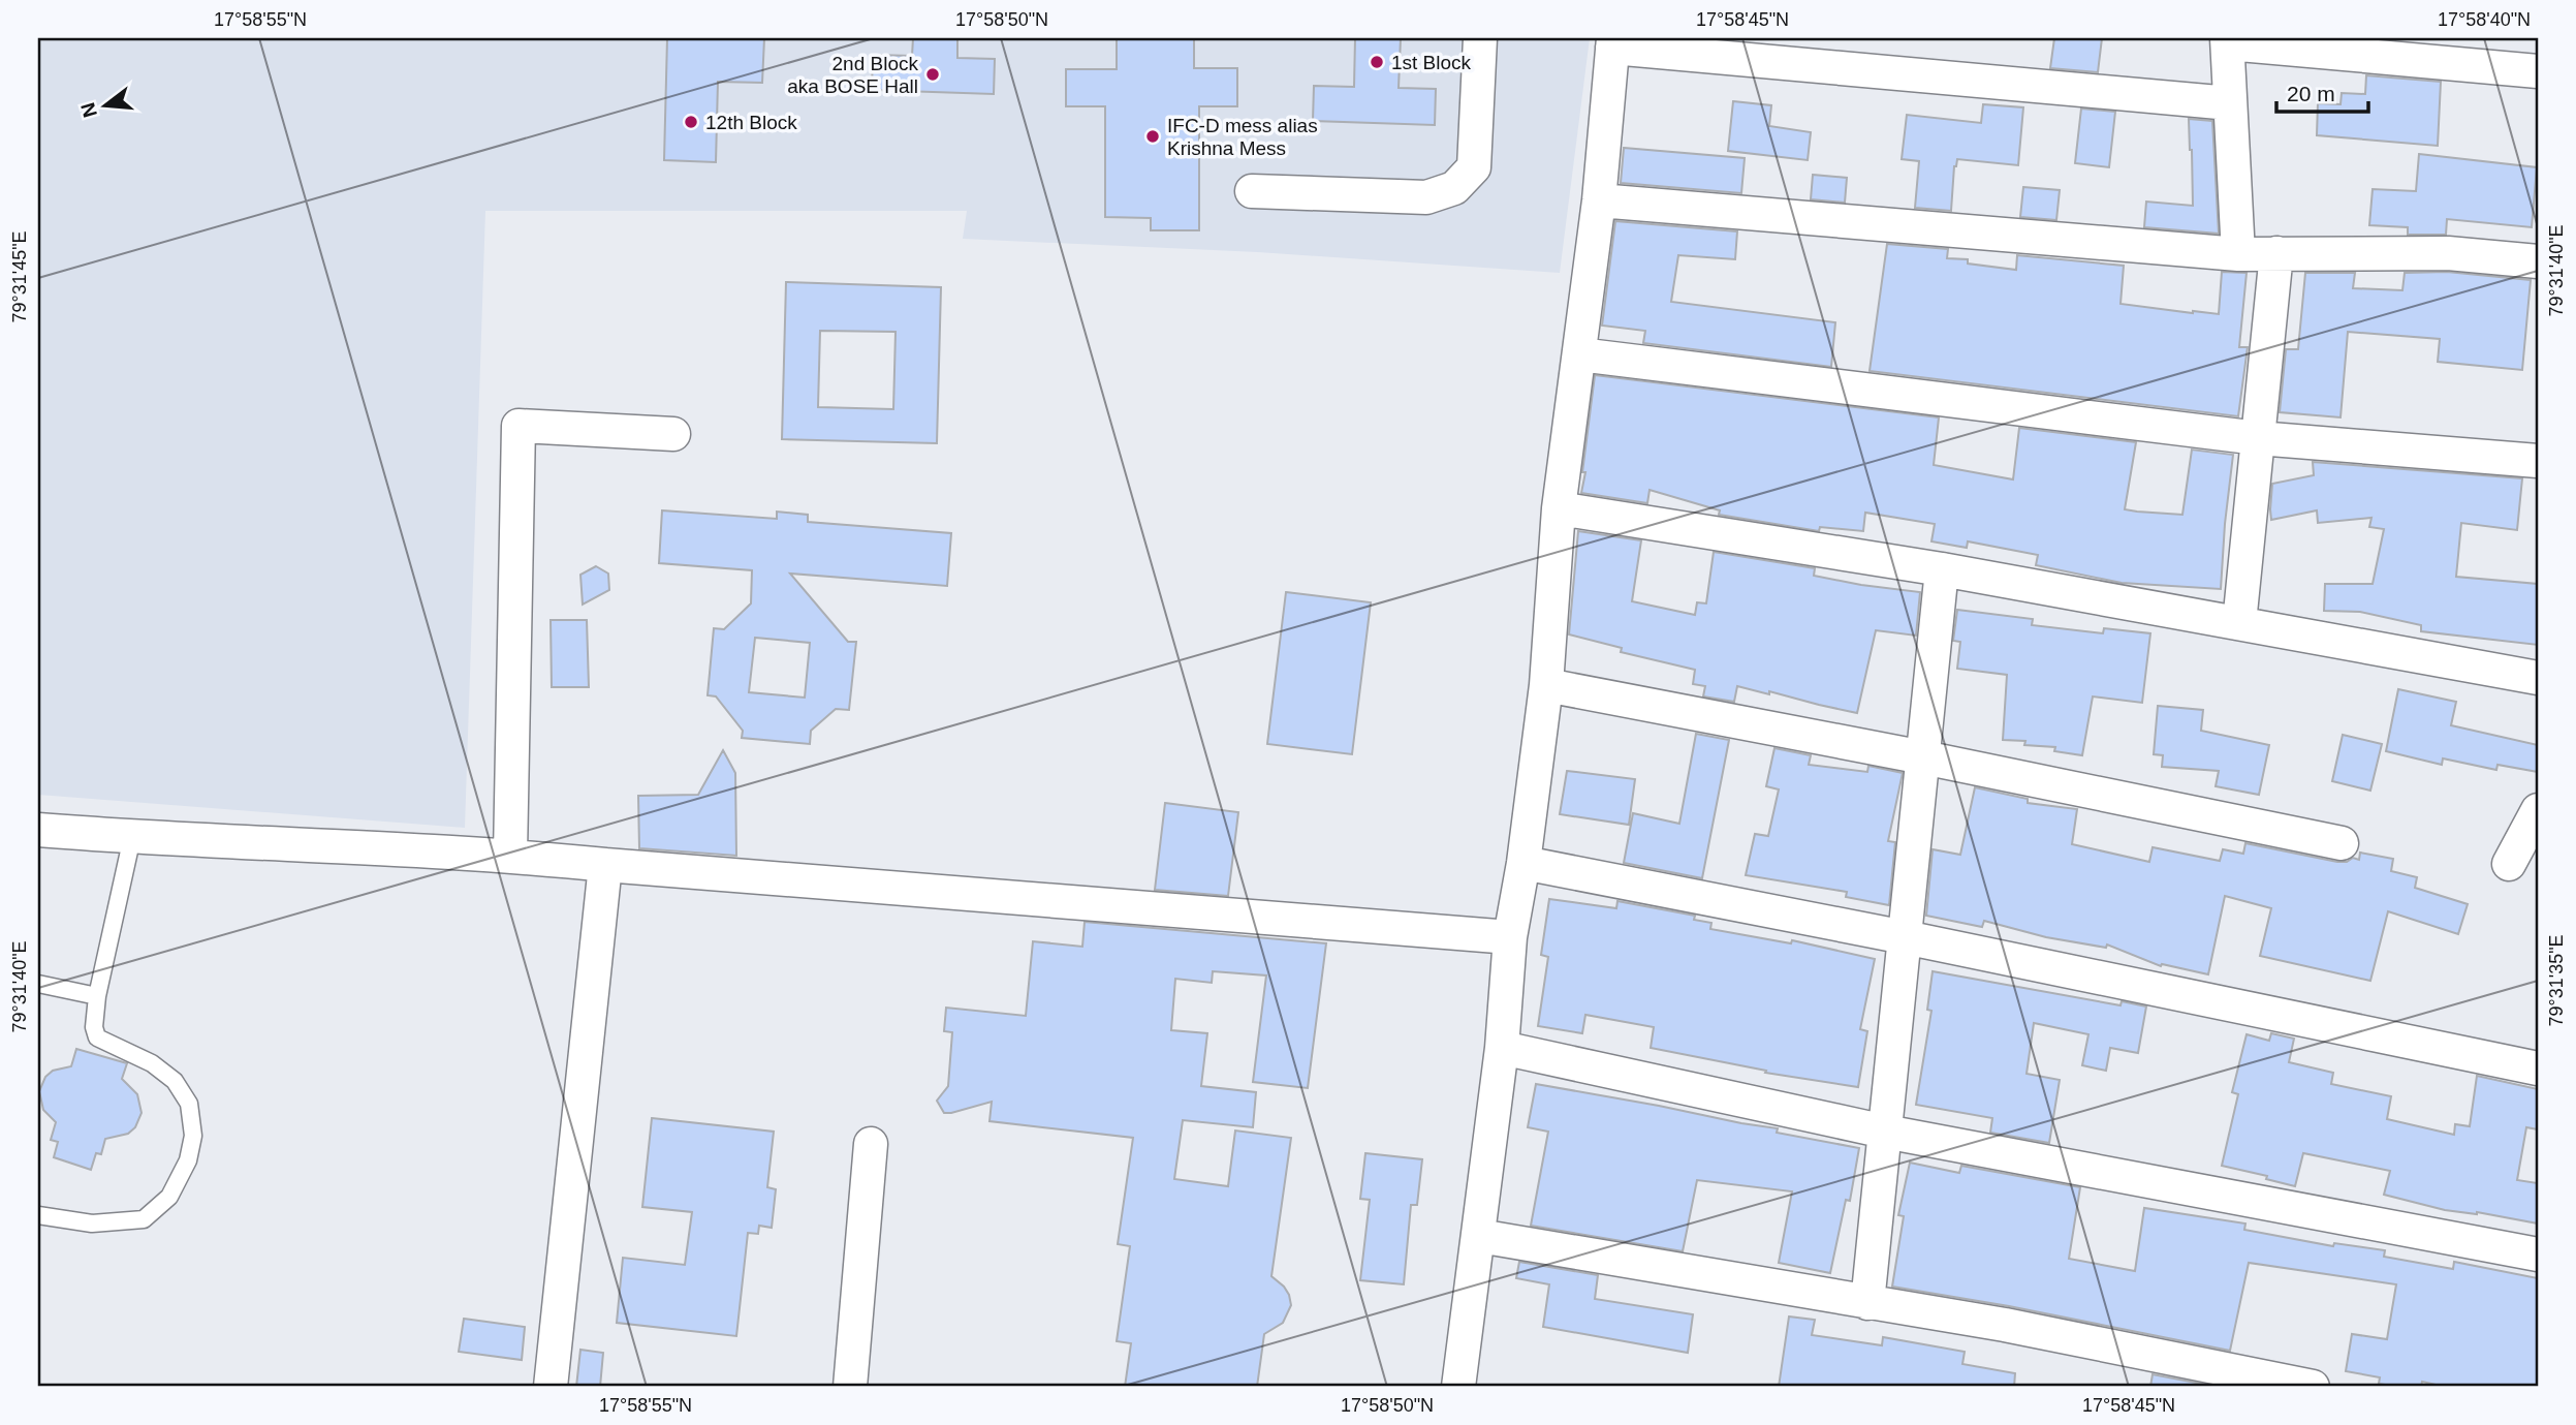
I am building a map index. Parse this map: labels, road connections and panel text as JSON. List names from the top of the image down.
{
  "places": [
    "1st Block",
    "2nd Block aka BOSE Hall",
    "12th Block",
    "IFC-D mess alias Krishna Mess"
  ],
  "scale_bar": "20 m",
  "north": "left",
  "coordinates": [
    "17°58'55\"N",
    "17°58'50\"N",
    "17°58'45\"N",
    "17°58'40\"N",
    "79°31'40\"E",
    "79°31'45\"E",
    "79°31'35\"E"
  ]
}
